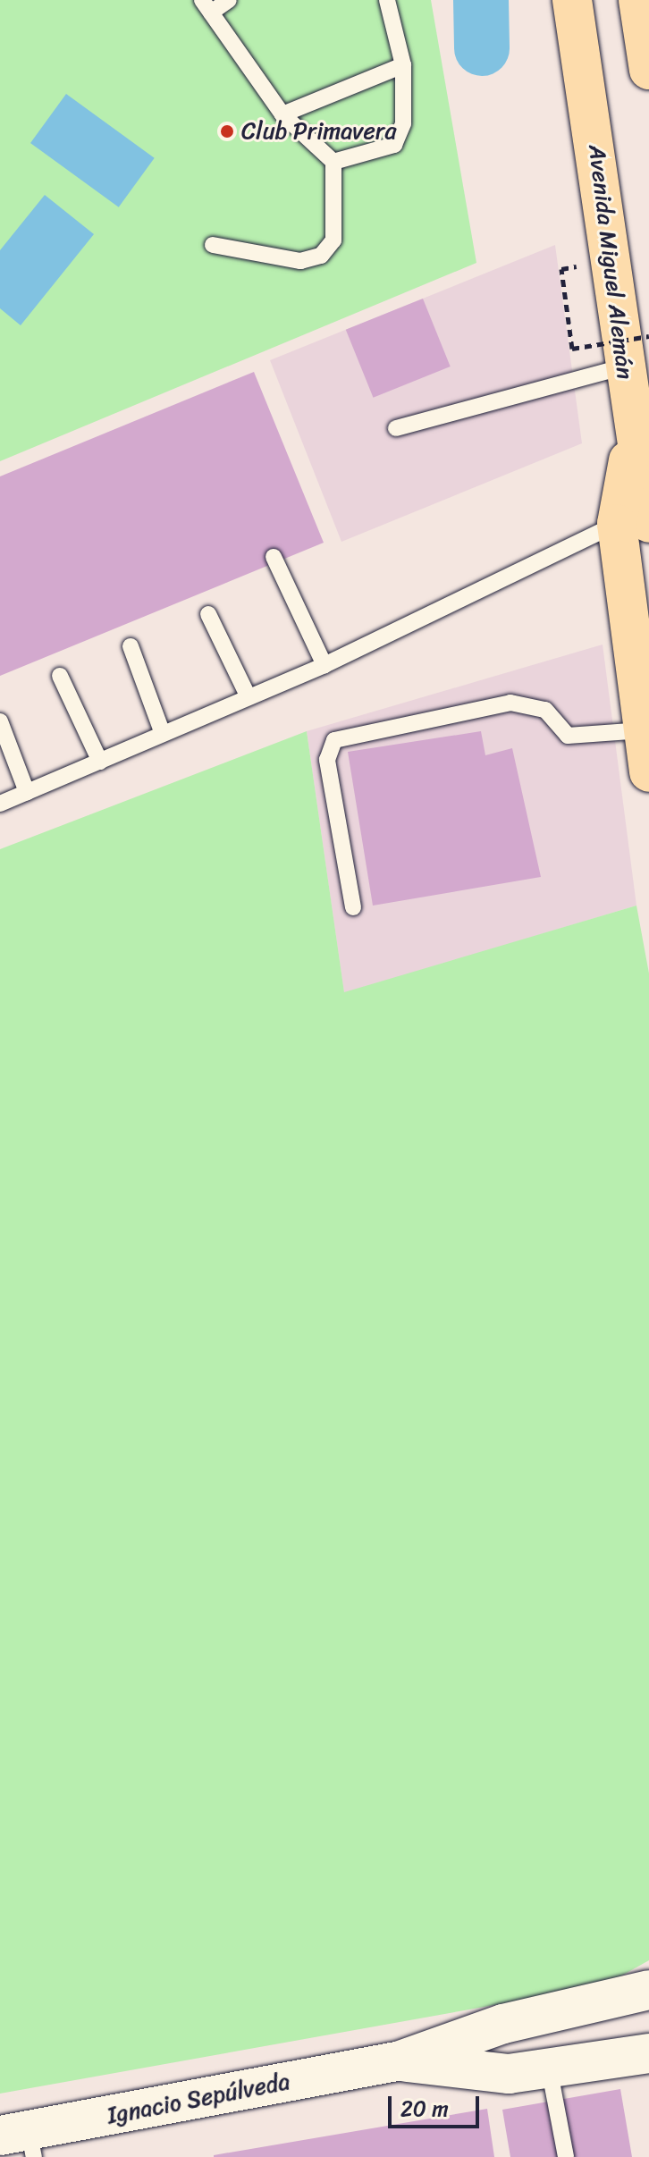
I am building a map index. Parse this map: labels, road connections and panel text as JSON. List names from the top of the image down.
{
  "streets": {
    "highway": ["Avenida Miguel Alemán"],
    "main road": ["Ignacio Sepúlveda"]
  },
  "places": ["Club Primavera"],
  "scale_bar": "20 m"
}
